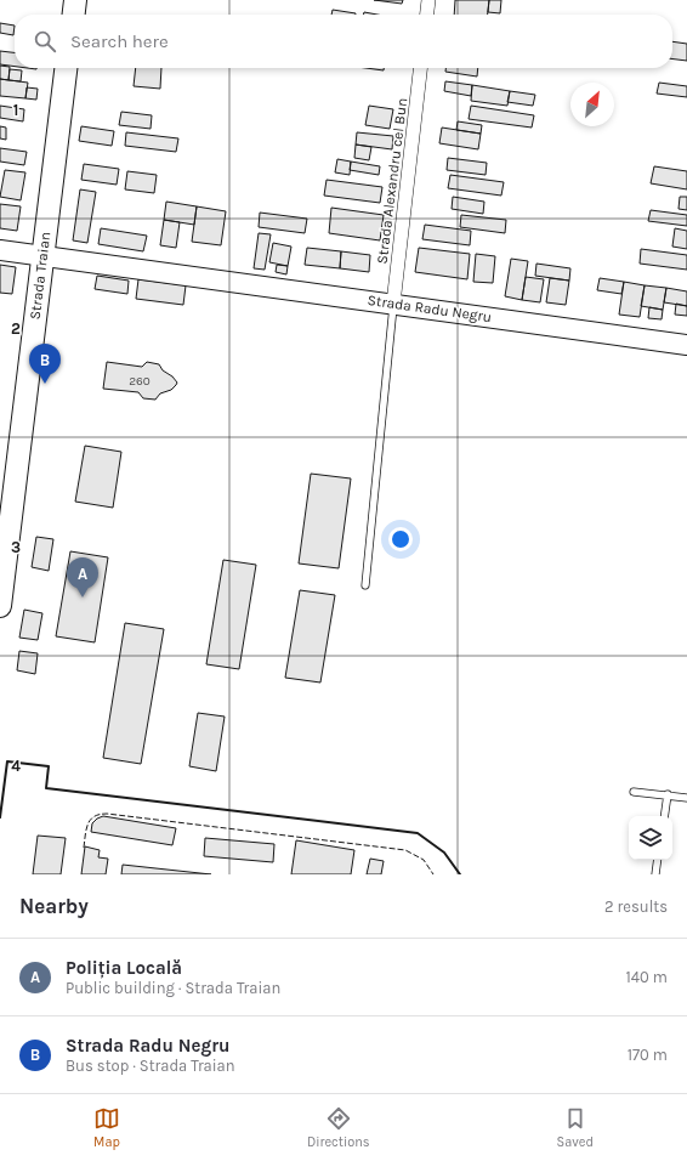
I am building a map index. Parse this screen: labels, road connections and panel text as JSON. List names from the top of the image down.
{
  "streets": {
    "main road": ["Strada Traian"],
    "street": ["Strada Alexandru cel Bun", "Strada Radu Negru"]
  },
  "crossings": [
    ["Strada Alexandru cel Bun", "Strada Radu Negru"],
    ["Strada Traian", "Strada Radu Negru"]
  ],
  "house_numbers": ["260"],
  "north": "top right",
  "page": {
    "search": "Search here",
    "pins": ["B", "A"],
    "heading": ["Nearby", "2 results"],
    "list": [
      {
        "mark": "A",
        "name": "Poliția Locală",
        "note": "Public building · Strada Traian",
        "value": "140 m"
      },
      {
        "mark": "B",
        "name": "Strada Radu Negru",
        "note": "Bus stop · Strada Traian",
        "value": "170 m"
      }
    ],
    "nav": ["Map", "Directions", "Saved"]
  },
  "grid": {
    "rows": [
      "1",
      "2",
      "3",
      "4"
    ]
  }
}
